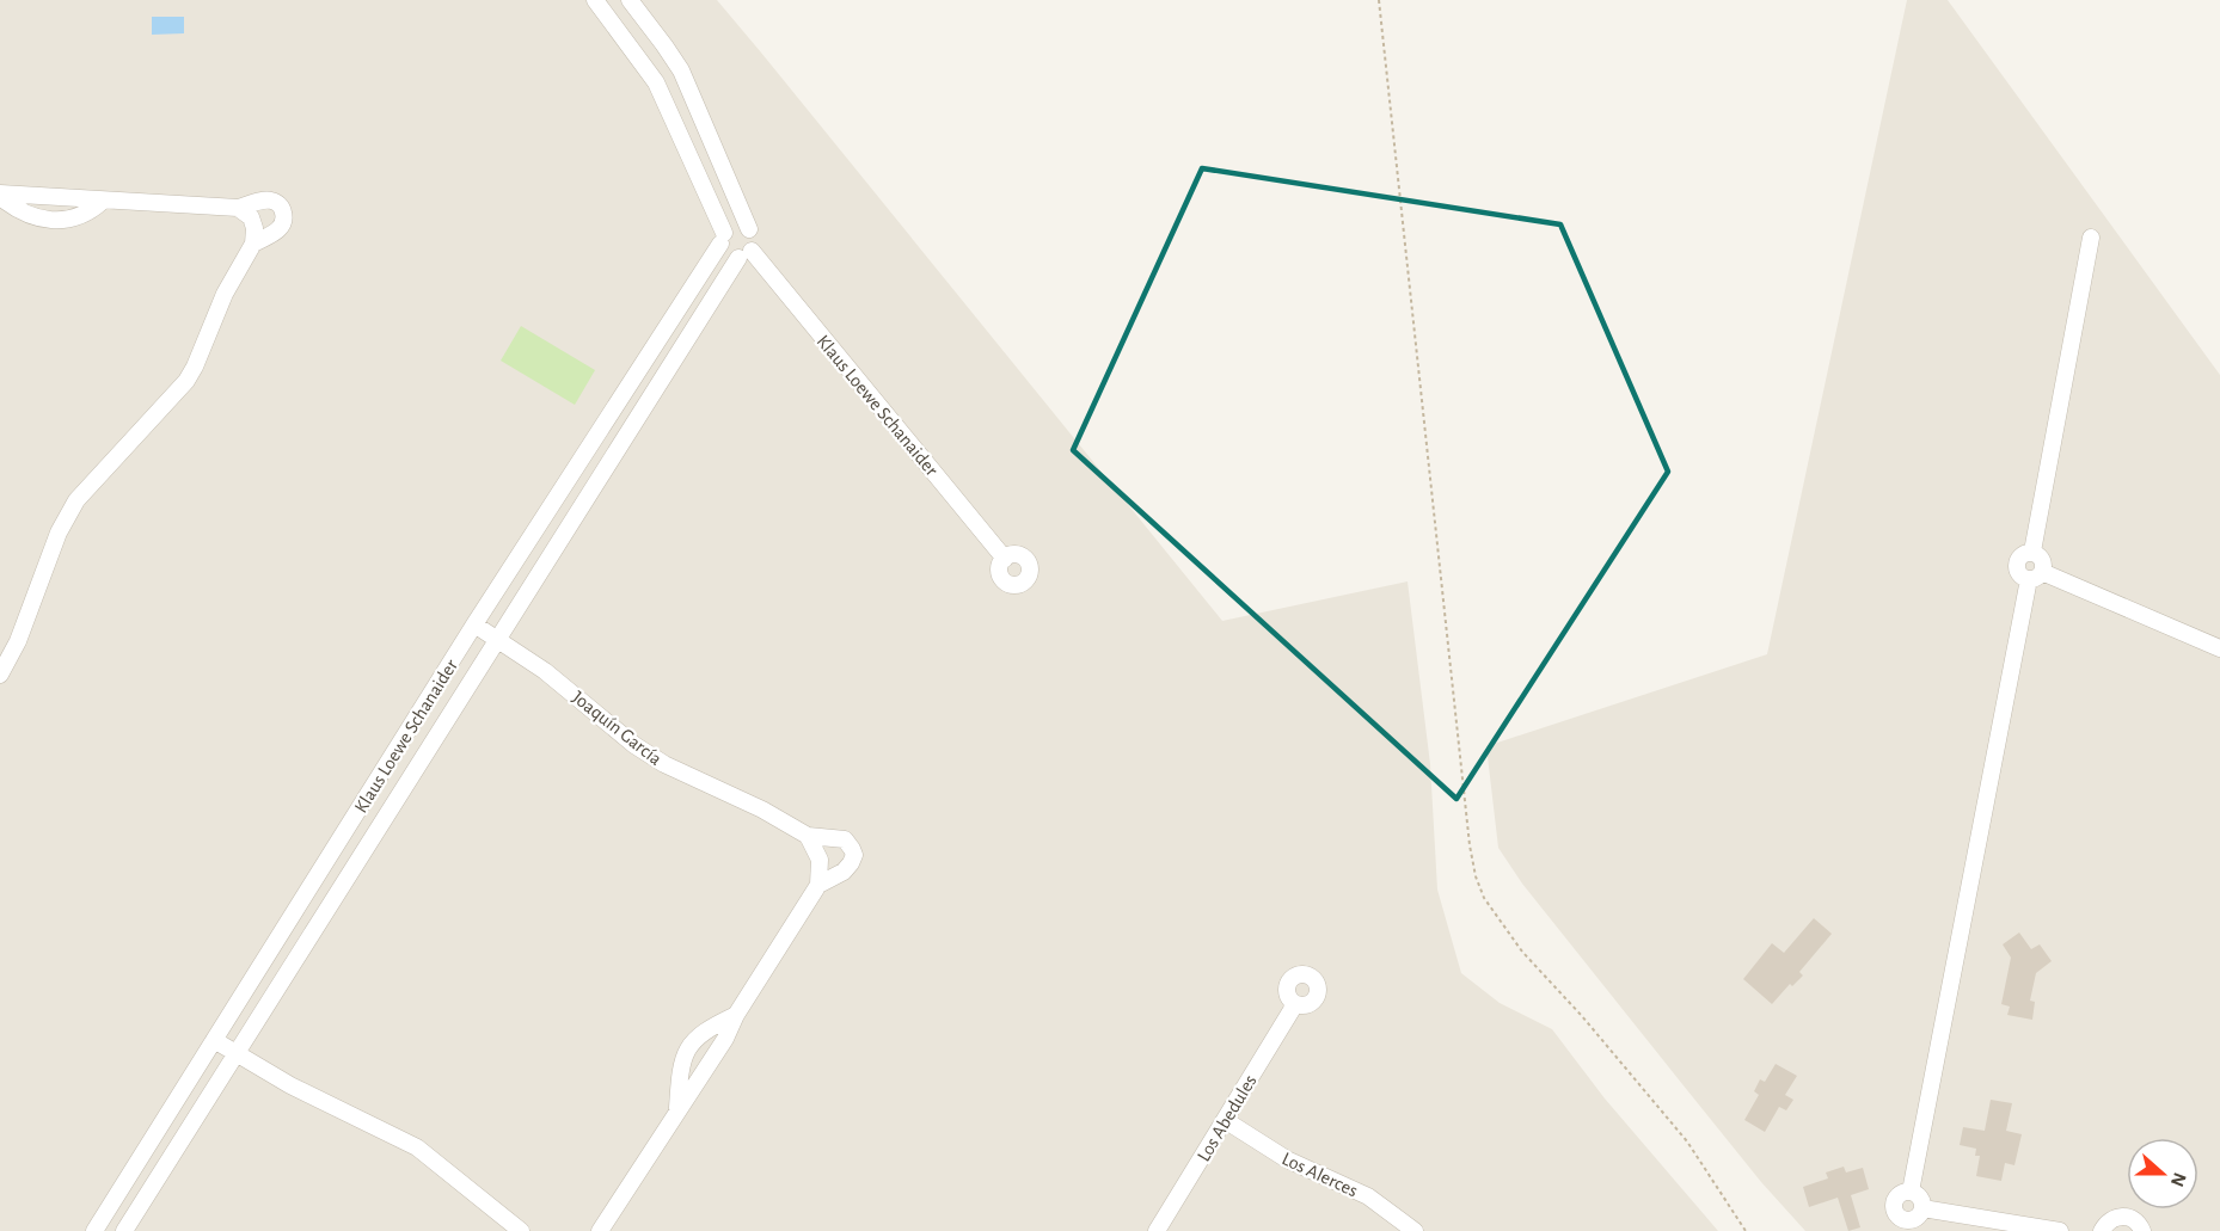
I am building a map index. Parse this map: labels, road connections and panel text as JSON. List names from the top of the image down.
{
  "streets": {
    "street": [
      "Klaus Loewe Schanaider",
      "Joaquín García",
      "Los Abedules",
      "Los Alerces"
    ]
  },
  "crossings": [
    ["Klaus Loewe Schanaider", "Joaquín García"],
    ["Los Abedules", "Los Alerces"]
  ],
  "north": "right"
}
